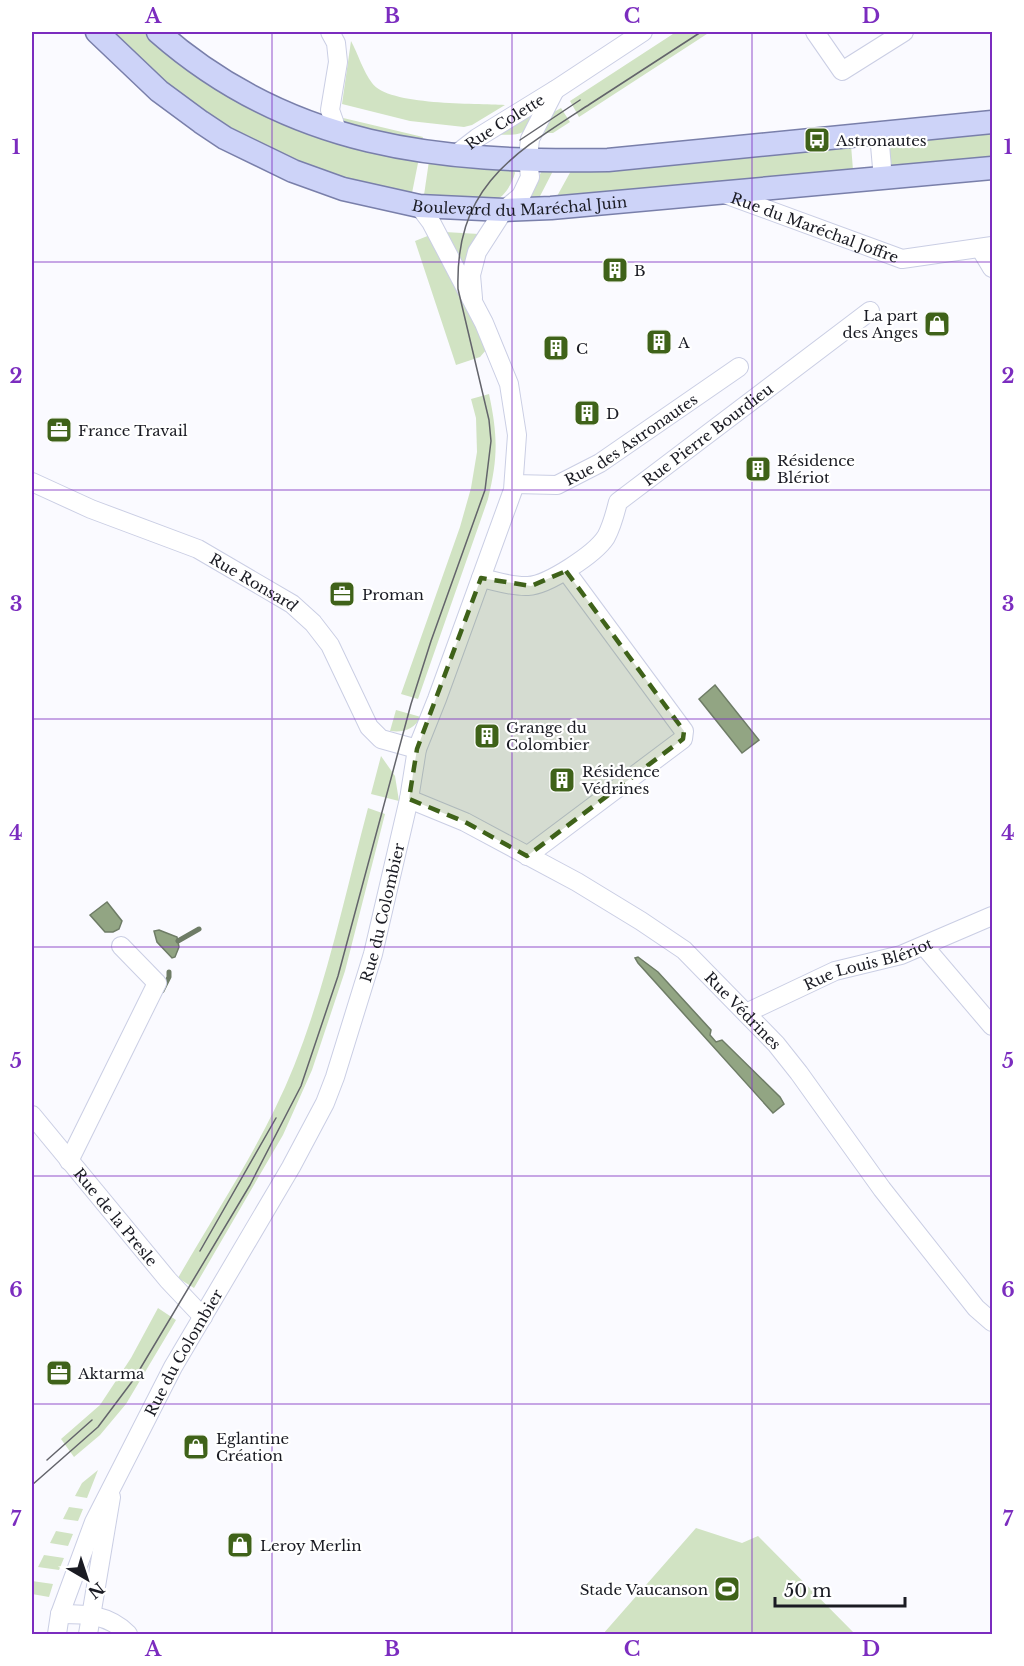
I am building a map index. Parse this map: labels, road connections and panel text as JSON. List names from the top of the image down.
{
  "streets": {
    "main road": ["Boulevard du Maréchal Juin"],
    "street": [
      "Rue Colette",
      "Rue du Maréchal Joffre",
      "Rue Pierre Bourdieu",
      "Rue des Astronautes",
      "Rue Ronsard",
      "Rue du Colombier",
      "Rue Louis Blériot",
      "Rue Védrines",
      "Rue de la Presle"
    ]
  },
  "crossings": [
    ["Rue Colette", "Boulevard du Maréchal Juin"],
    ["Rue Colette", "Rue du Colombier"],
    ["Boulevard du Maréchal Juin", "Rue du Maréchal Joffre"],
    ["Boulevard du Maréchal Juin", "Rue du Colombier"],
    ["Rue Pierre Bourdieu", "Rue du Colombier"],
    ["Rue des Astronautes", "Rue du Colombier"],
    ["Rue Ronsard", "Rue du Colombier"],
    ["Rue du Colombier", "Rue Védrines"],
    ["Rue du Colombier", "Rue de la Presle"],
    ["Rue Louis Blériot", "Rue Védrines"]
  ],
  "places": {
    "bus stop": ["Astronautes"],
    "building": [
      "B",
      "A",
      "C",
      "D",
      "Résidence Blériot",
      "Grange du Colombier",
      "Résidence Védrines"
    ],
    "shop": ["La part des Anges", "Eglantine Création", "Leroy Merlin"],
    "office": ["France Travail", "Proman", "Aktarma"],
    "sports": ["Stade Vaucanson"]
  },
  "scale_bar": "50 m",
  "north": "bottom right",
  "grid": {
    "columns": [
      "A",
      "B",
      "C",
      "D"
    ],
    "rows": [
      "1",
      "2",
      "3",
      "4",
      "5",
      "6",
      "7"
    ]
  }
}
